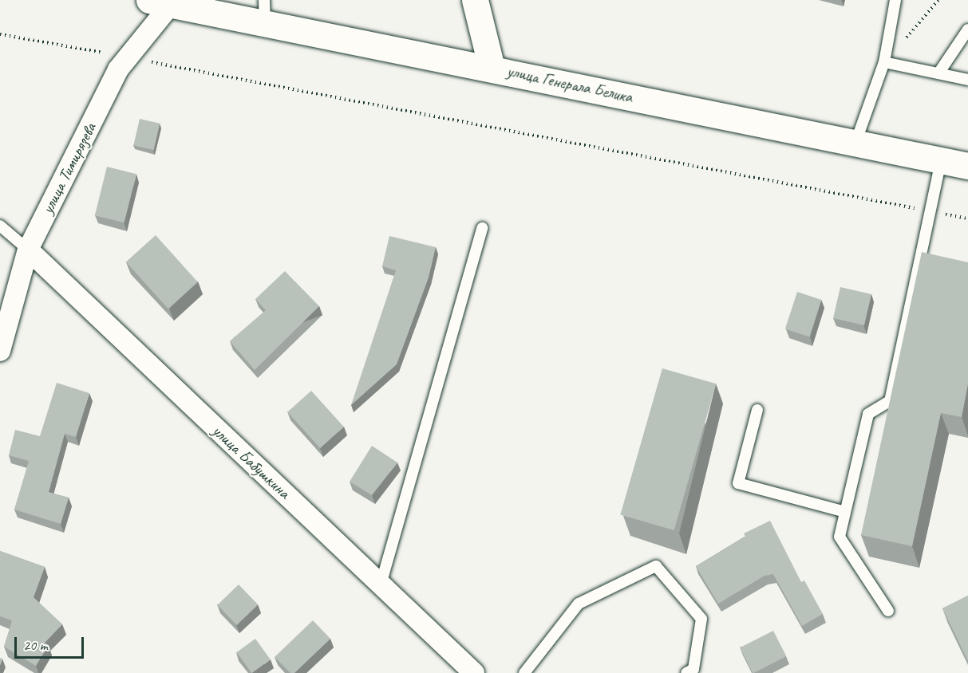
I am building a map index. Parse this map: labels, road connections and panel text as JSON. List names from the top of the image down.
{
  "streets": {
    "main road": ["улица Генерала Белика"],
    "street": ["улица Тимирязева", "улица Бабушкина"]
  },
  "crossings": [
    ["улица Генерала Белика", "улица Тимирязева"],
    ["улица Тимирязева", "улица Бабушкина"]
  ],
  "scale_bar": "20 m"
}
